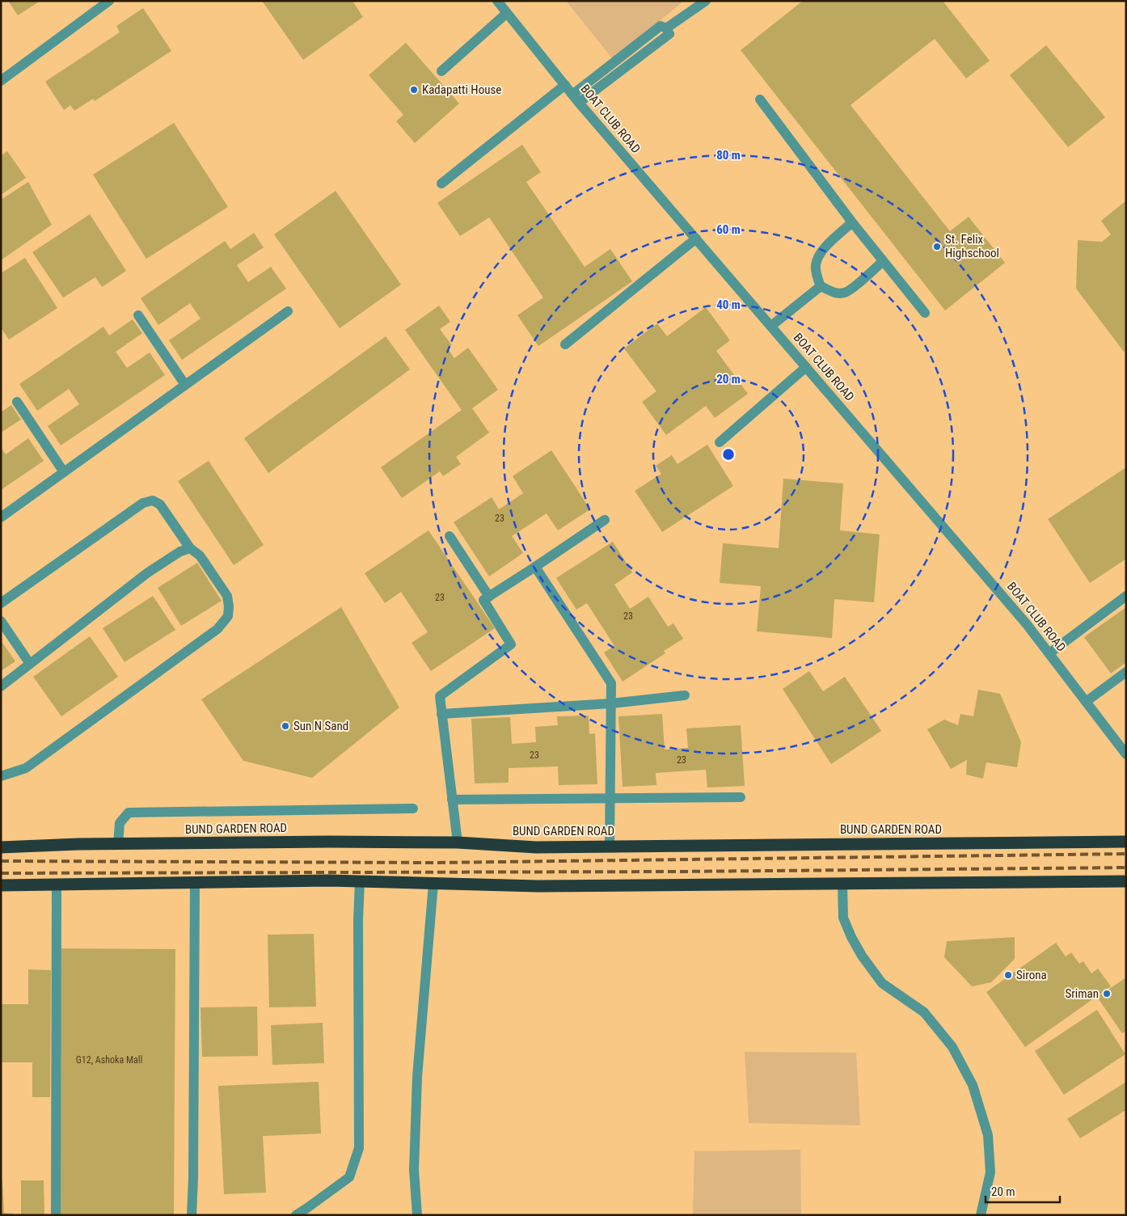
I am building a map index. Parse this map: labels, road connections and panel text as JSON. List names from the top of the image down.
{
  "streets": {
    "highway": ["BUND GARDEN ROAD"],
    "street": ["BOAT CLUB ROAD"]
  },
  "places": [
    "Kadapatti House",
    "St. Felix Highschool",
    "Sun N Sand",
    "Sirona",
    "Sriman"
  ],
  "house_numbers": [
    "23",
    "23",
    "23",
    "23",
    "23",
    "G12, Ashoka Mall"
  ],
  "scale_bar": "20 m",
  "rings": [
    "80 m",
    "60 m",
    "40 m",
    "20 m"
  ]
}
